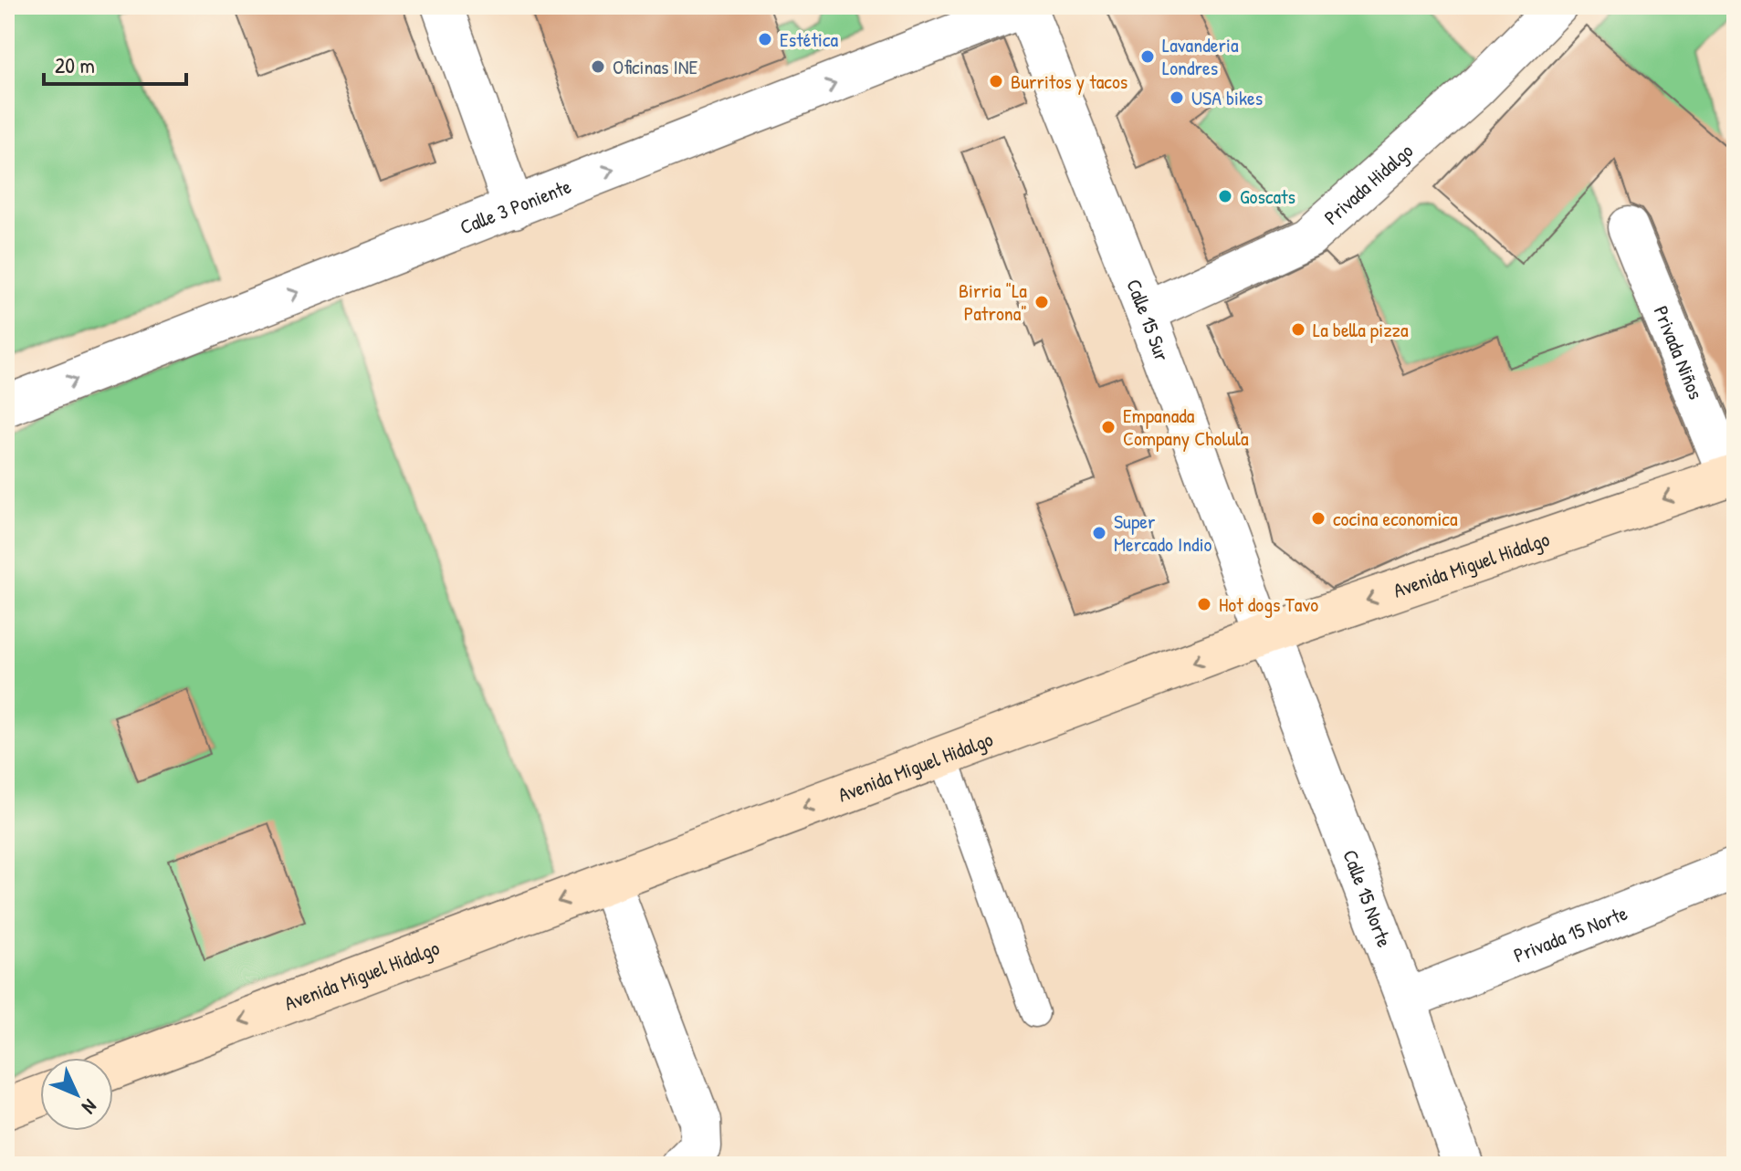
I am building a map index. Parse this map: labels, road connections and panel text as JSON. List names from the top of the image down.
{
  "streets": {
    "street": [
      "Privada Hidalgo",
      "Calle 3 Poniente",
      "Calle 15 Sur",
      "Privada Niños",
      "Avenida Miguel Hidalgo",
      "Calle 15 Norte",
      "Privada 15 Norte"
    ]
  },
  "crossings": [
    ["Privada Hidalgo", "Calle 15 Sur"],
    ["Calle 3 Poniente", "Calle 15 Sur"],
    ["Calle 15 Sur", "Avenida Miguel Hidalgo"],
    ["Calle 15 Sur", "Calle 15 Norte"],
    ["Privada Niños", "Avenida Miguel Hidalgo"],
    ["Avenida Miguel Hidalgo", "Calle 15 Norte"],
    ["Calle 15 Norte", "Privada 15 Norte"]
  ],
  "one_way": ["Calle 3 Poniente", "Avenida Miguel Hidalgo"],
  "places": [
    "Estética",
    "Lavanderia Londres",
    "Oficinas INE",
    "Burritos y tacos",
    "USA bikes",
    "Goscats",
    "Birria \"La Patrona\"",
    "La bella pizza",
    "Empanada Company Cholula",
    "cocina economica",
    "Super Mercado Indio",
    "Hot dogs Tavo"
  ],
  "scale_bar": "20 m",
  "north": "bottom right"
}
